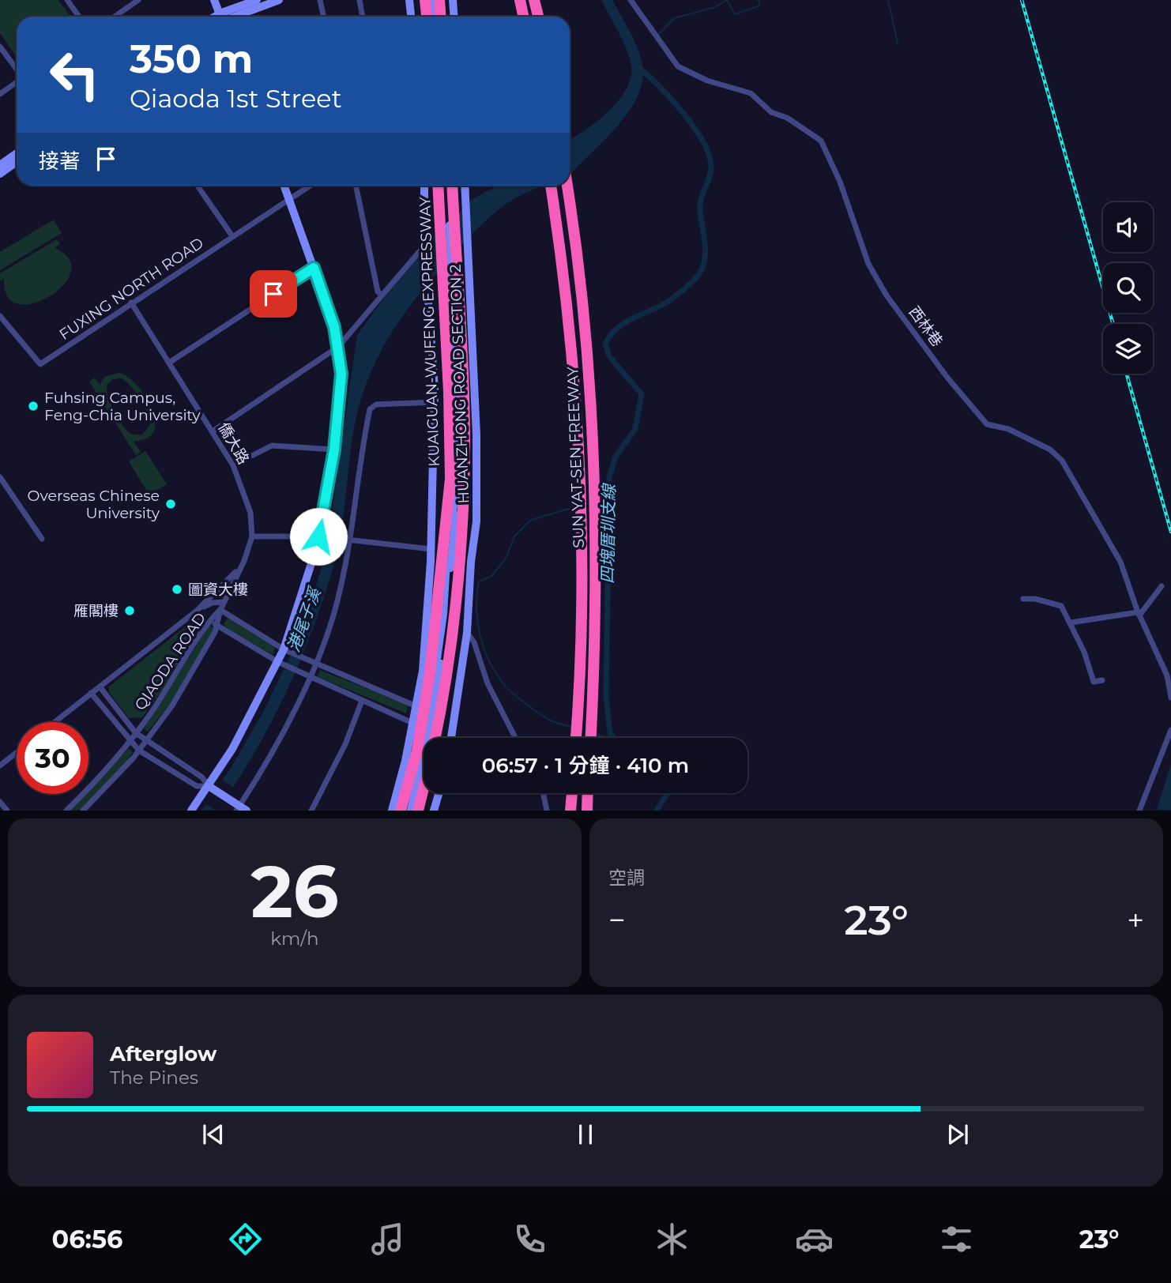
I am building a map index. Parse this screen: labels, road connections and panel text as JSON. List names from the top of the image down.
{
  "streets": {
    "highway": ["KUAIGUAN-WUFENG EXPRESSWAY", "SUN YAT-SEN FREEWAY"],
    "street": [
      "FUXING NORTH ROAD",
      "西林巷",
      "HUANZHONG ROAD SECTION 2",
      "僑大路",
      "QIAODA ROAD"
    ]
  },
  "crossings": [
    ["FUXING NORTH ROAD", "僑大路"],
    ["KUAIGUAN-WUFENG EXPRESSWAY", "HUANZHONG ROAD SECTION 2"],
    ["僑大路", "QIAODA ROAD"]
  ],
  "water": ["四塊厝圳支線", "港尾子溪"],
  "places": [
    "Fuhsing Campus, Feng-Chia University",
    "Overseas Chinese University",
    "圖資大樓",
    "雁閣樓"
  ],
  "page": {
    "turn": ["350 m", "Qiaoda 1st Street"],
    "then": "接著",
    "limit": "30",
    "trip": "06:57 · 1 分鐘 · 410 m",
    "tile": [
      ["26", "km/h"],
      "空調"
    ],
    "heat": ["−", "23°", "+"],
    "song": ["Afterglow", "The Pines"],
    "tabs": ["06:56", "23°"]
  }
}
